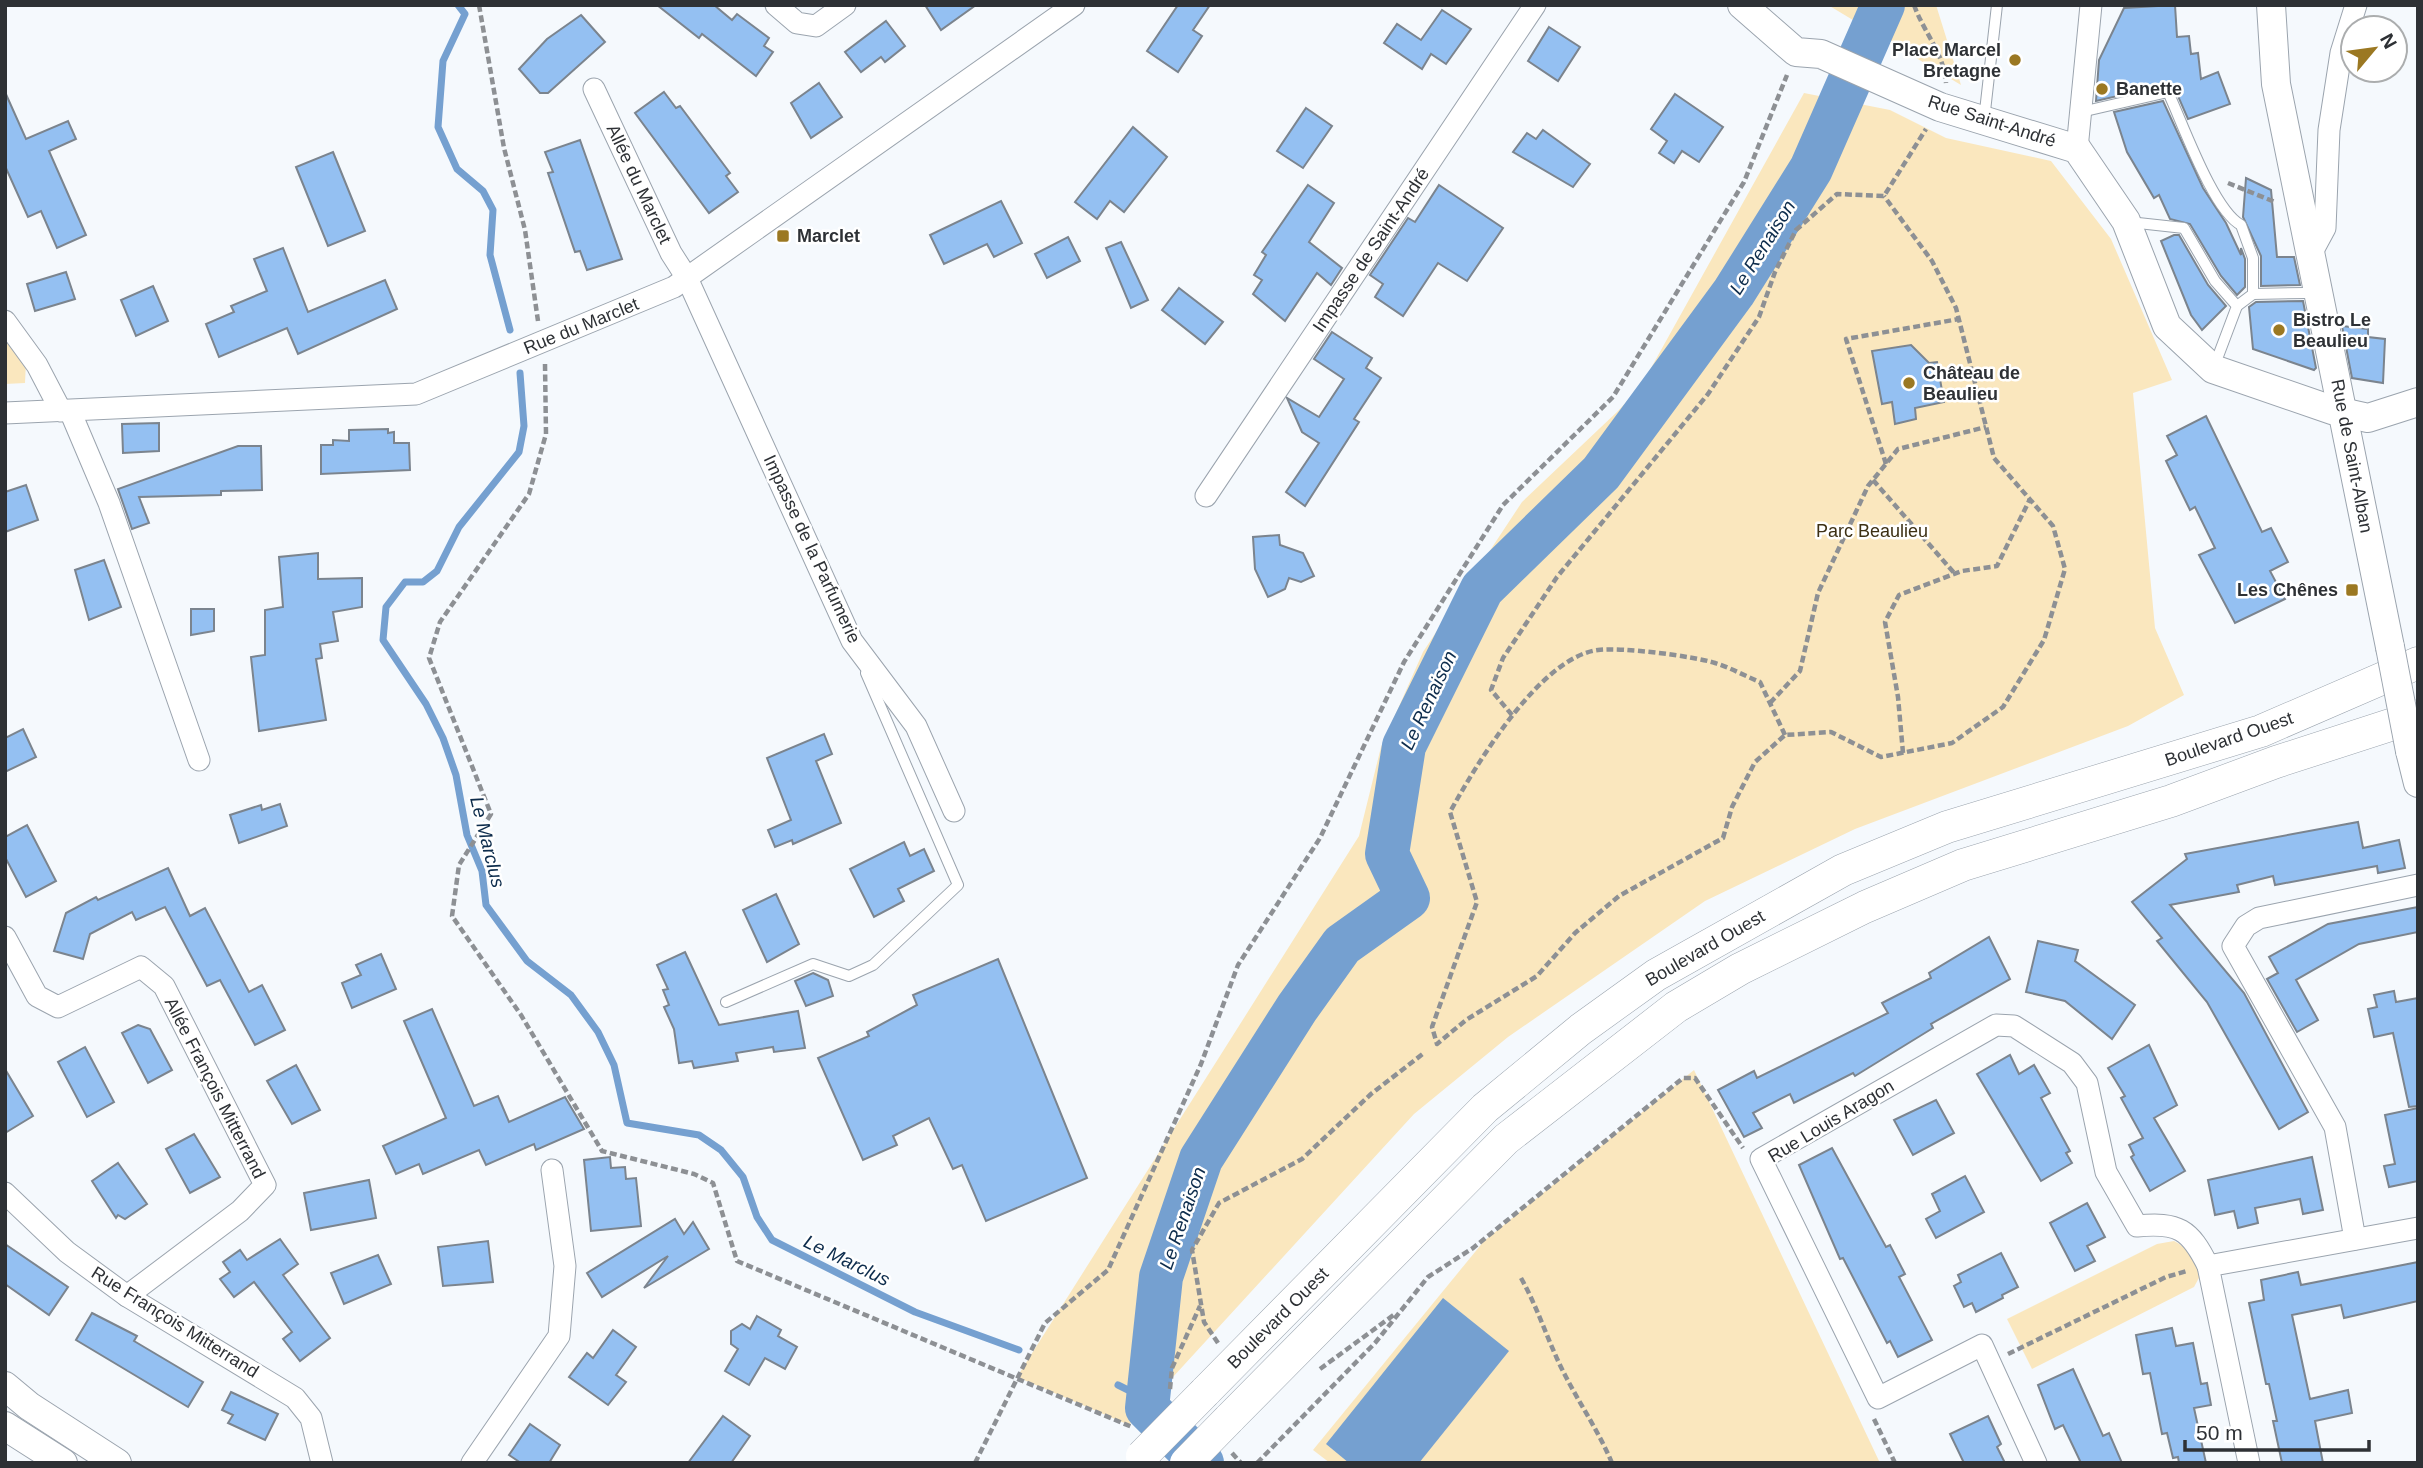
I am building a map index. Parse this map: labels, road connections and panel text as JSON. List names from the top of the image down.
{
  "streets": {
    "main road": ["Boulevard Ouest"],
    "street": [
      "Rue Saint-André",
      "Allée du Marclet",
      "Impasse de Saint-André",
      "Rue du Marclet",
      "Rue de Saint-Alban",
      "Impasse de la Parfumerie",
      "Allée François Mitterrand",
      "Rue Louis Aragon",
      "Rue François Mitterrand"
    ]
  },
  "crossings": [
    ["Rue Saint-André", "Rue de Saint-Alban"],
    ["Allée du Marclet", "Rue du Marclet"],
    ["Allée du Marclet", "Impasse de la Parfumerie"],
    ["Rue du Marclet", "Impasse de la Parfumerie"],
    ["Allée François Mitterrand", "Rue François Mitterrand"]
  ],
  "water": ["Le Renaison", "Le Marclus"],
  "parks": ["Parc Beaulieu"],
  "places": {
    "other": [
      "Place Marcel Bretagne",
      "Banette",
      "Bistro Le Beaulieu",
      "Château de Beaulieu"
    ],
    "transit": ["Marclet", "Les Chênes"]
  },
  "scale_bar": "50 m",
  "north": "top right"
}
